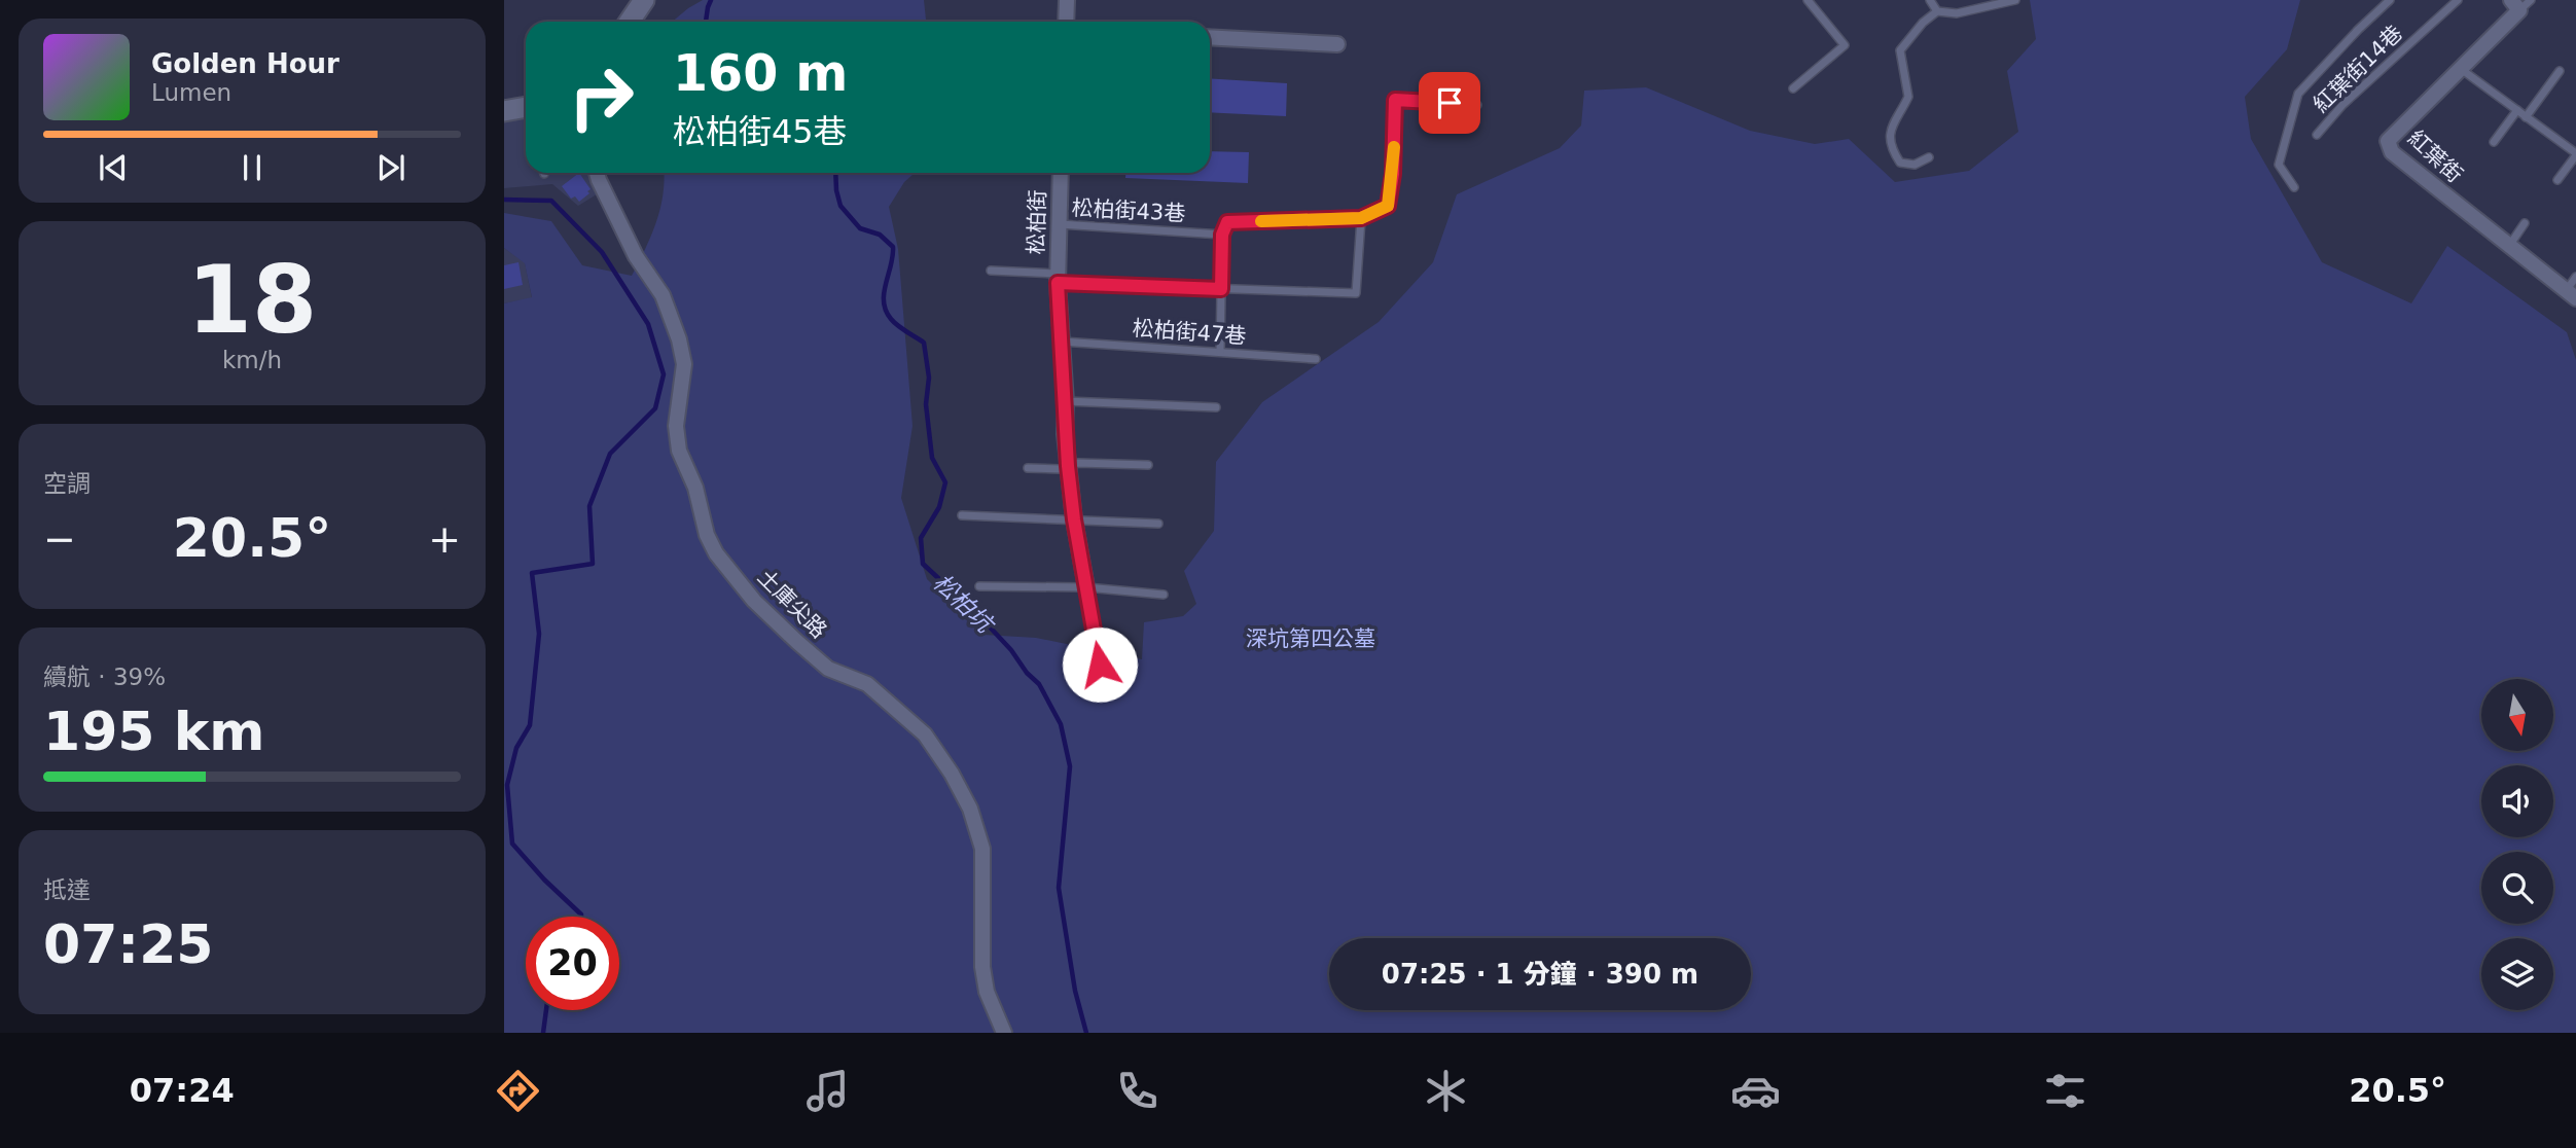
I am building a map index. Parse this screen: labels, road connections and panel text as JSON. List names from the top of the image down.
{
  "streets": {
    "street": ["紅葉街", "松柏街", "土庫尖路"],
    "lane": ["紅葉街14巷", "松柏街43巷", "松柏街47巷"]
  },
  "crossings": [
    ["松柏街43巷", "松柏街"],
    ["松柏街", "松柏街47巷"]
  ],
  "water": ["松柏坑"],
  "parks": ["深坑第四公墓"],
  "north": "bottom",
  "page": {
    "turn": ["160 m", "松柏街45巷"],
    "song": ["Golden Hour", "Lumen"],
    "tile": [
      ["18", "km/h"],
      "空調",
      ["續航 · 39%", "195 km"],
      ["抵達", "07:25"]
    ],
    "heat": ["−", "20.5°", "+"],
    "limit": "20",
    "trip": "07:25 · 1 分鐘 · 390 m",
    "tabs": ["07:24", "20.5°"]
  }
}
